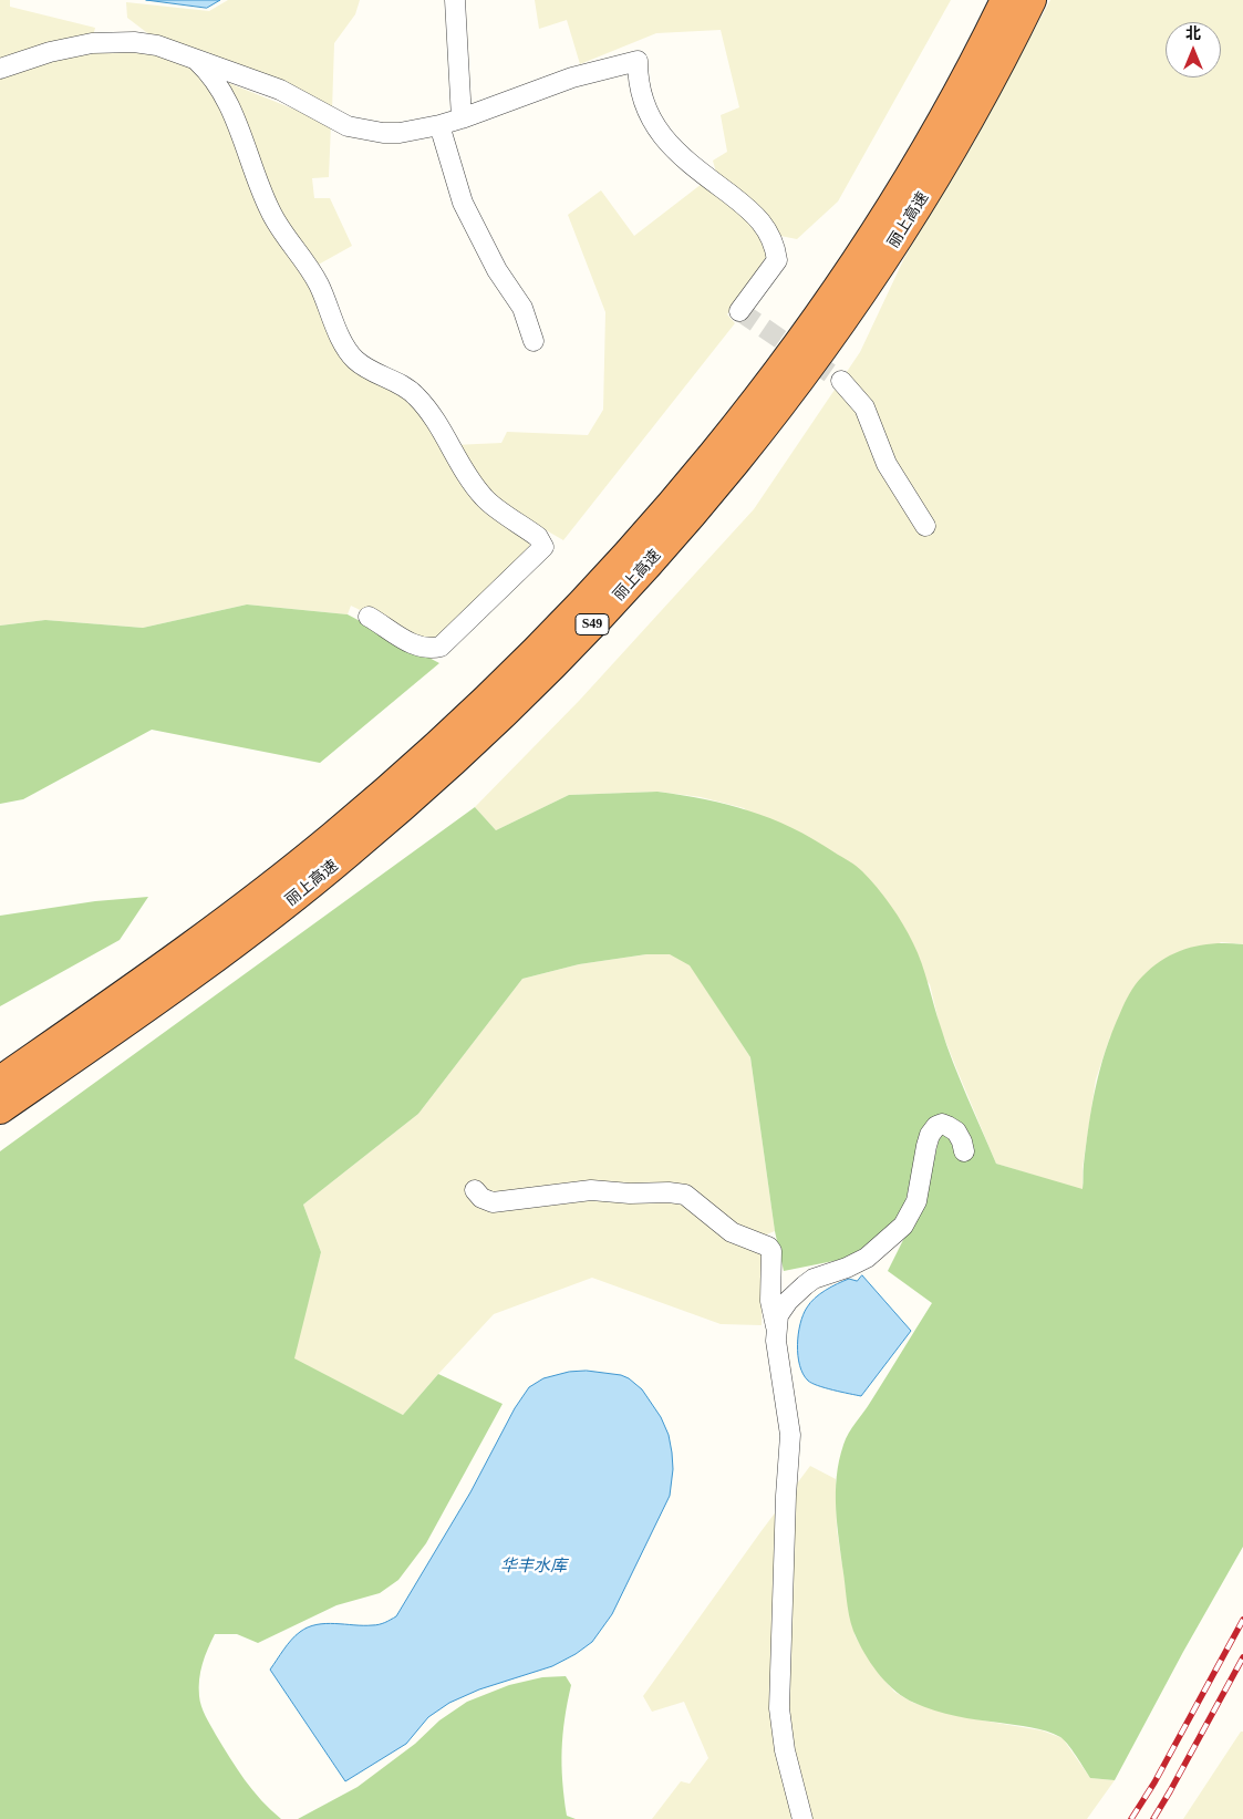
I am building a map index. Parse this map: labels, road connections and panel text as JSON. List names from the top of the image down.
{
  "streets": {
    "highway": ["丽上高速", "S49"]
  },
  "water": ["华丰水库"],
  "north": "top"
}
